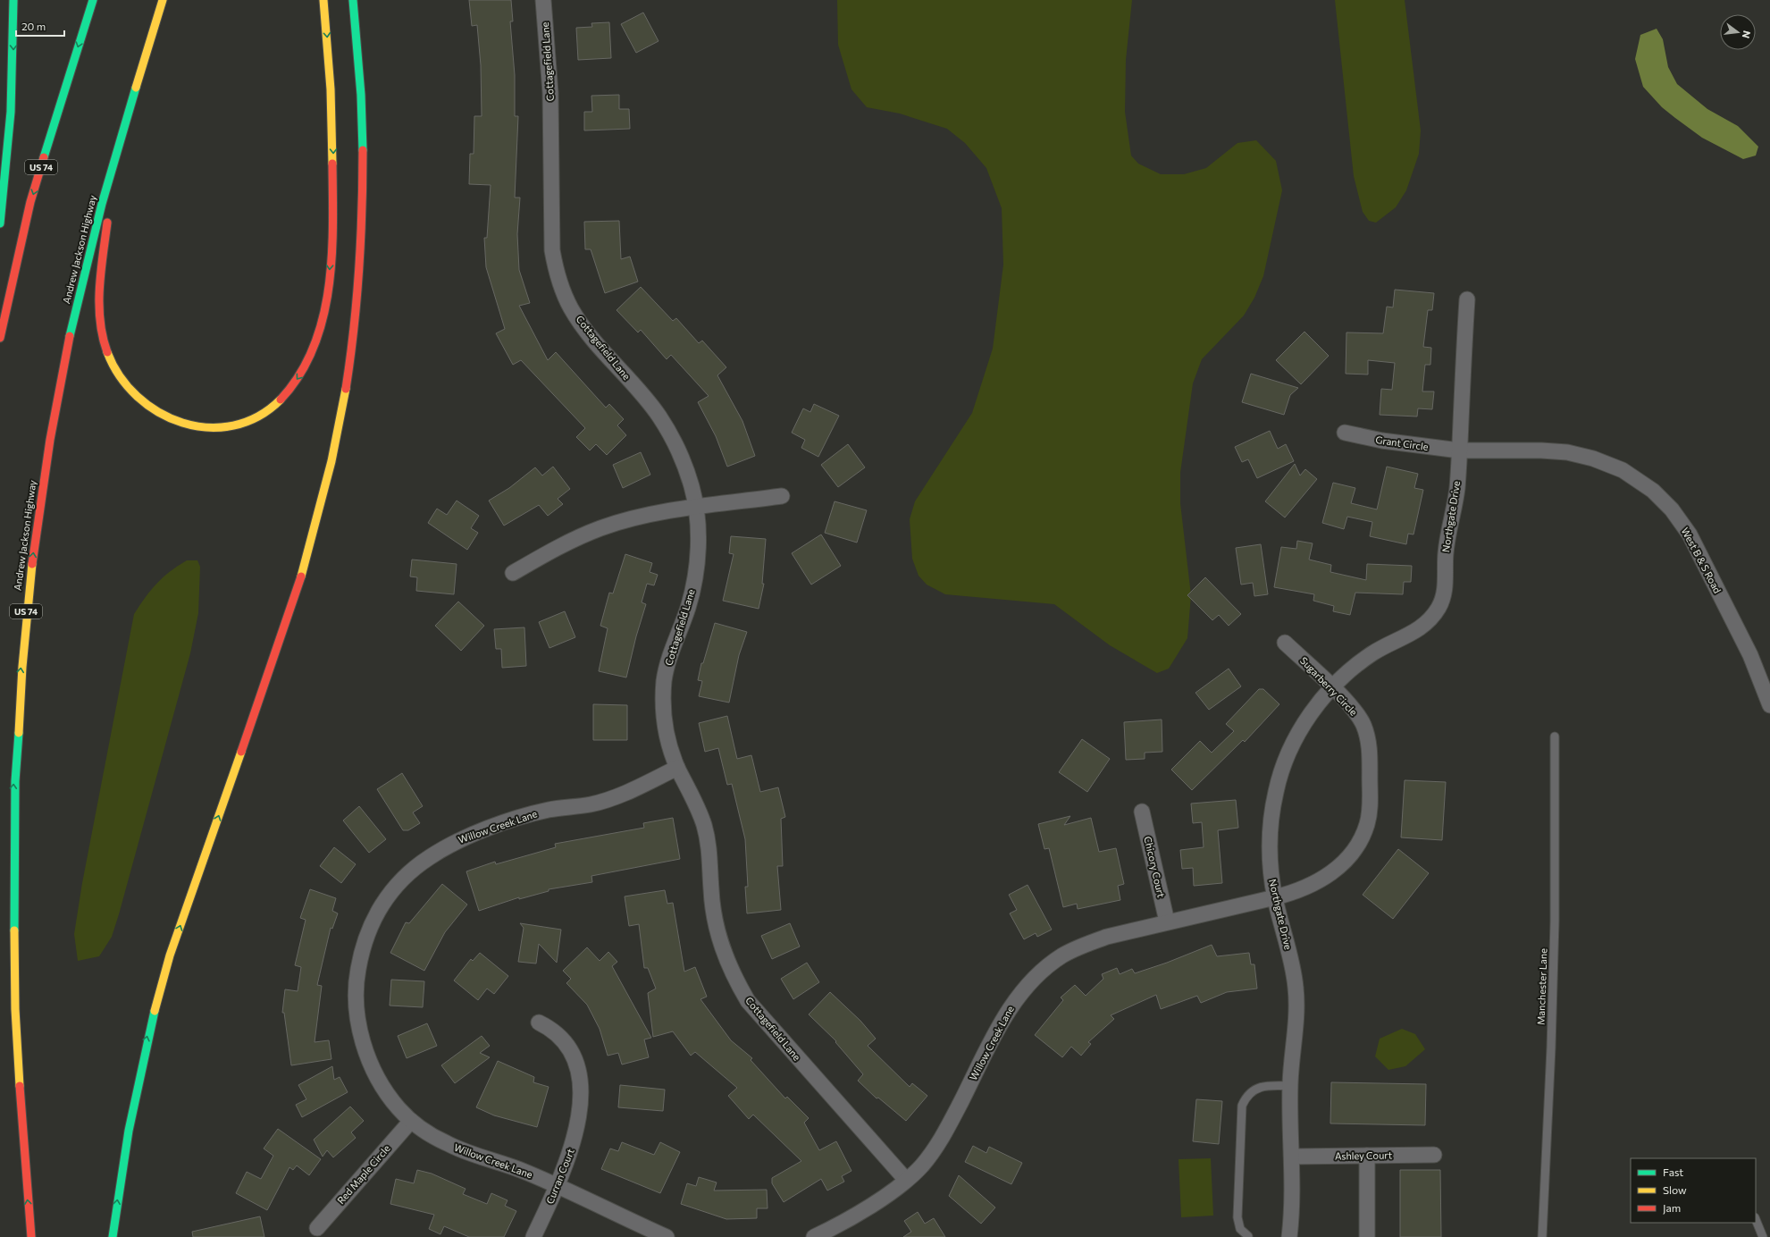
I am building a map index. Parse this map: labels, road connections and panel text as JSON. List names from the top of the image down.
{
  "streets": {
    "highway": ["US 74", "Andrew Jackson Highway"],
    "street": [
      "Cottagefield Lane",
      "Grant Circle",
      "Northgate Drive",
      "West B & S Road",
      "Sugarberry Circle",
      "Willow Creek Lane",
      "Chicory Court",
      "Ashley Court",
      "Red Maple Circle",
      "Curran Court"
    ],
    "lane": ["Manchester Lane"]
  },
  "crossings": [
    ["Cottagefield Lane", "Willow Creek Lane"],
    ["Grant Circle", "Northgate Drive"],
    ["Grant Circle", "West B & S Road"],
    ["Northgate Drive", "West B & S Road"],
    ["Northgate Drive", "Sugarberry Circle"],
    ["Northgate Drive", "Willow Creek Lane"],
    ["Northgate Drive", "Ashley Court"],
    ["Sugarberry Circle", "Willow Creek Lane"],
    ["Willow Creek Lane", "Chicory Court"],
    ["Willow Creek Lane", "Red Maple Circle"],
    ["Willow Creek Lane", "Curran Court"]
  ],
  "legend": ["Fast", "Slow", "Jam"],
  "scale_bar": "20 m",
  "north": "right"
}
